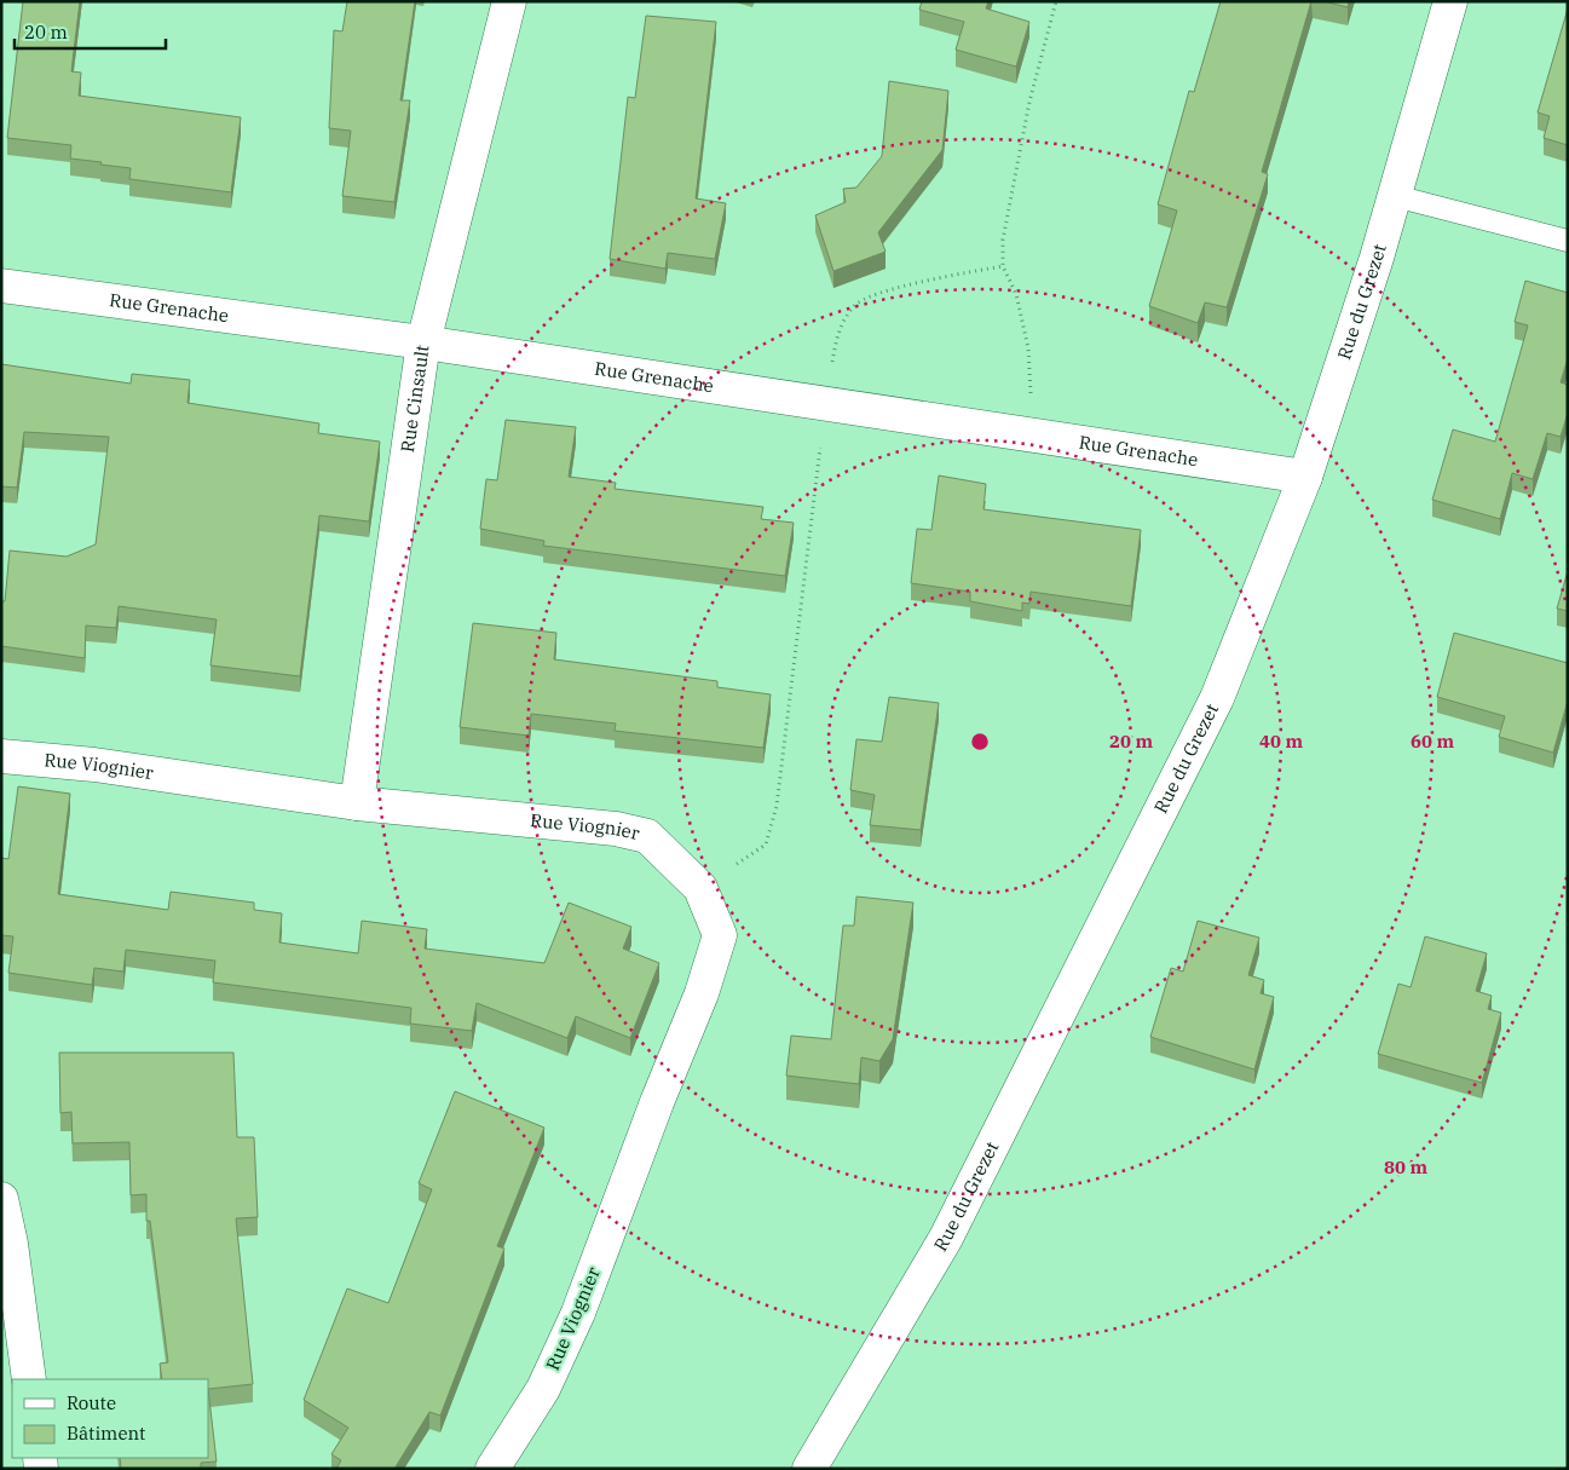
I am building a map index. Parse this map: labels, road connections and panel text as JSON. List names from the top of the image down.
{
  "streets": {
    "street": [
      "Rue du Grezet",
      "Rue Grenache",
      "Rue Cinsault",
      "Rue Viognier"
    ]
  },
  "crossings": [
    ["Rue du Grezet", "Rue Grenache"],
    ["Rue Grenache", "Rue Cinsault"],
    ["Rue Cinsault", "Rue Viognier"]
  ],
  "legend": ["Route", "Bâtiment"],
  "scale_bar": "20 m",
  "rings": [
    "20 m",
    "40 m",
    "60 m",
    "80 m"
  ]
}
